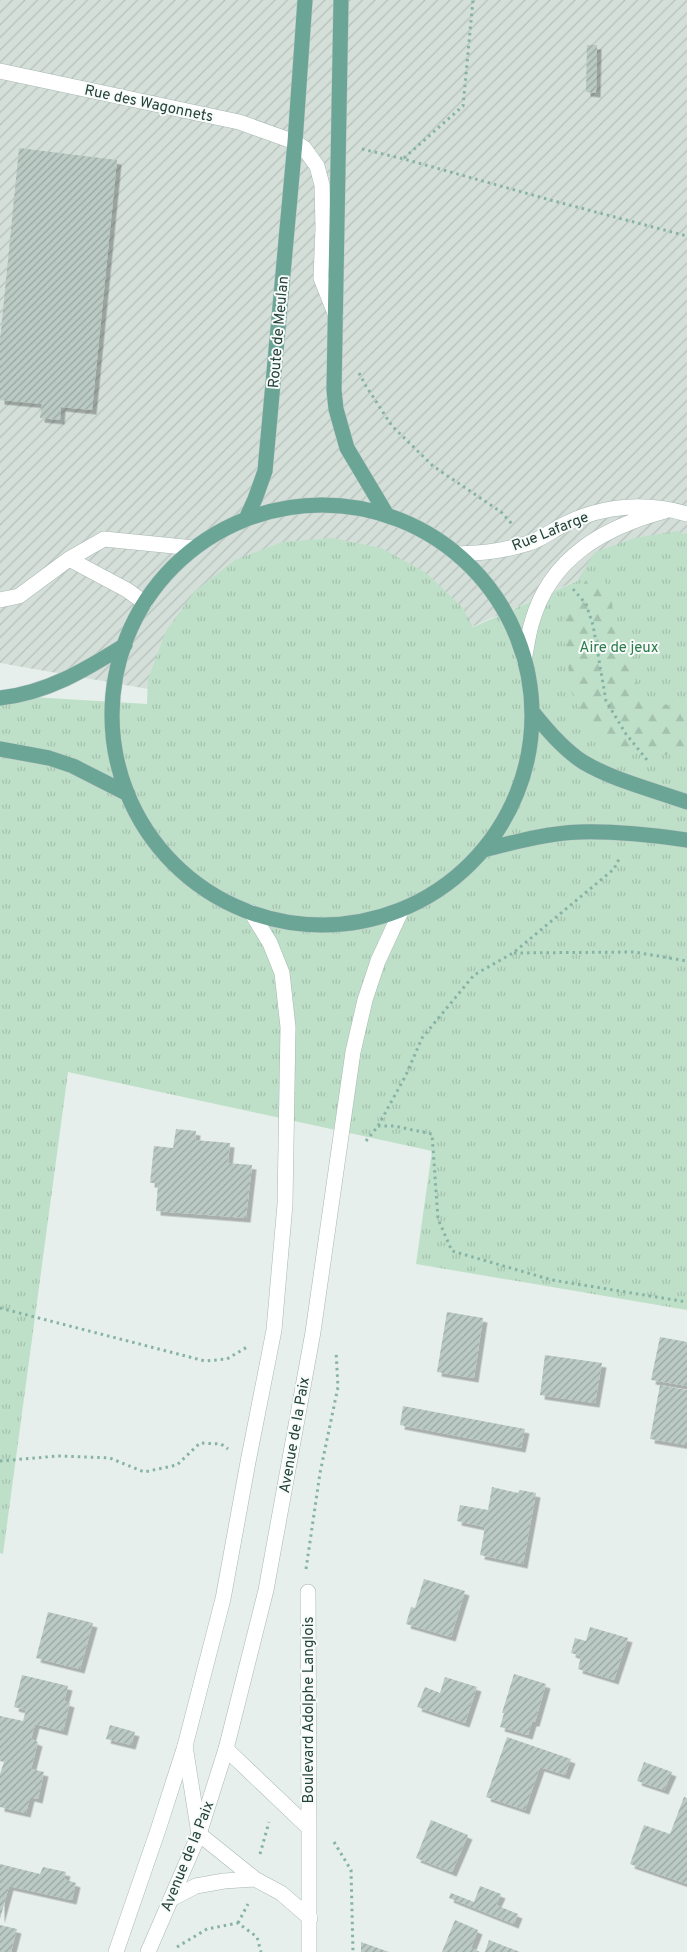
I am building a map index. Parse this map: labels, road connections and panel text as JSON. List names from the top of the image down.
{
  "streets": {
    "main road": ["Route de Meulan"],
    "street": [
      "Rue des Wagonnets",
      "Rue Lafarge",
      "Avenue de la Paix",
      "Boulevard Adolphe Langlois"
    ]
  },
  "crossings": [
    ["Rue des Wagonnets", "Route de Meulan"],
    ["Avenue de la Paix", "Boulevard Adolphe Langlois"]
  ],
  "parks": ["Aire de jeux"]
}
